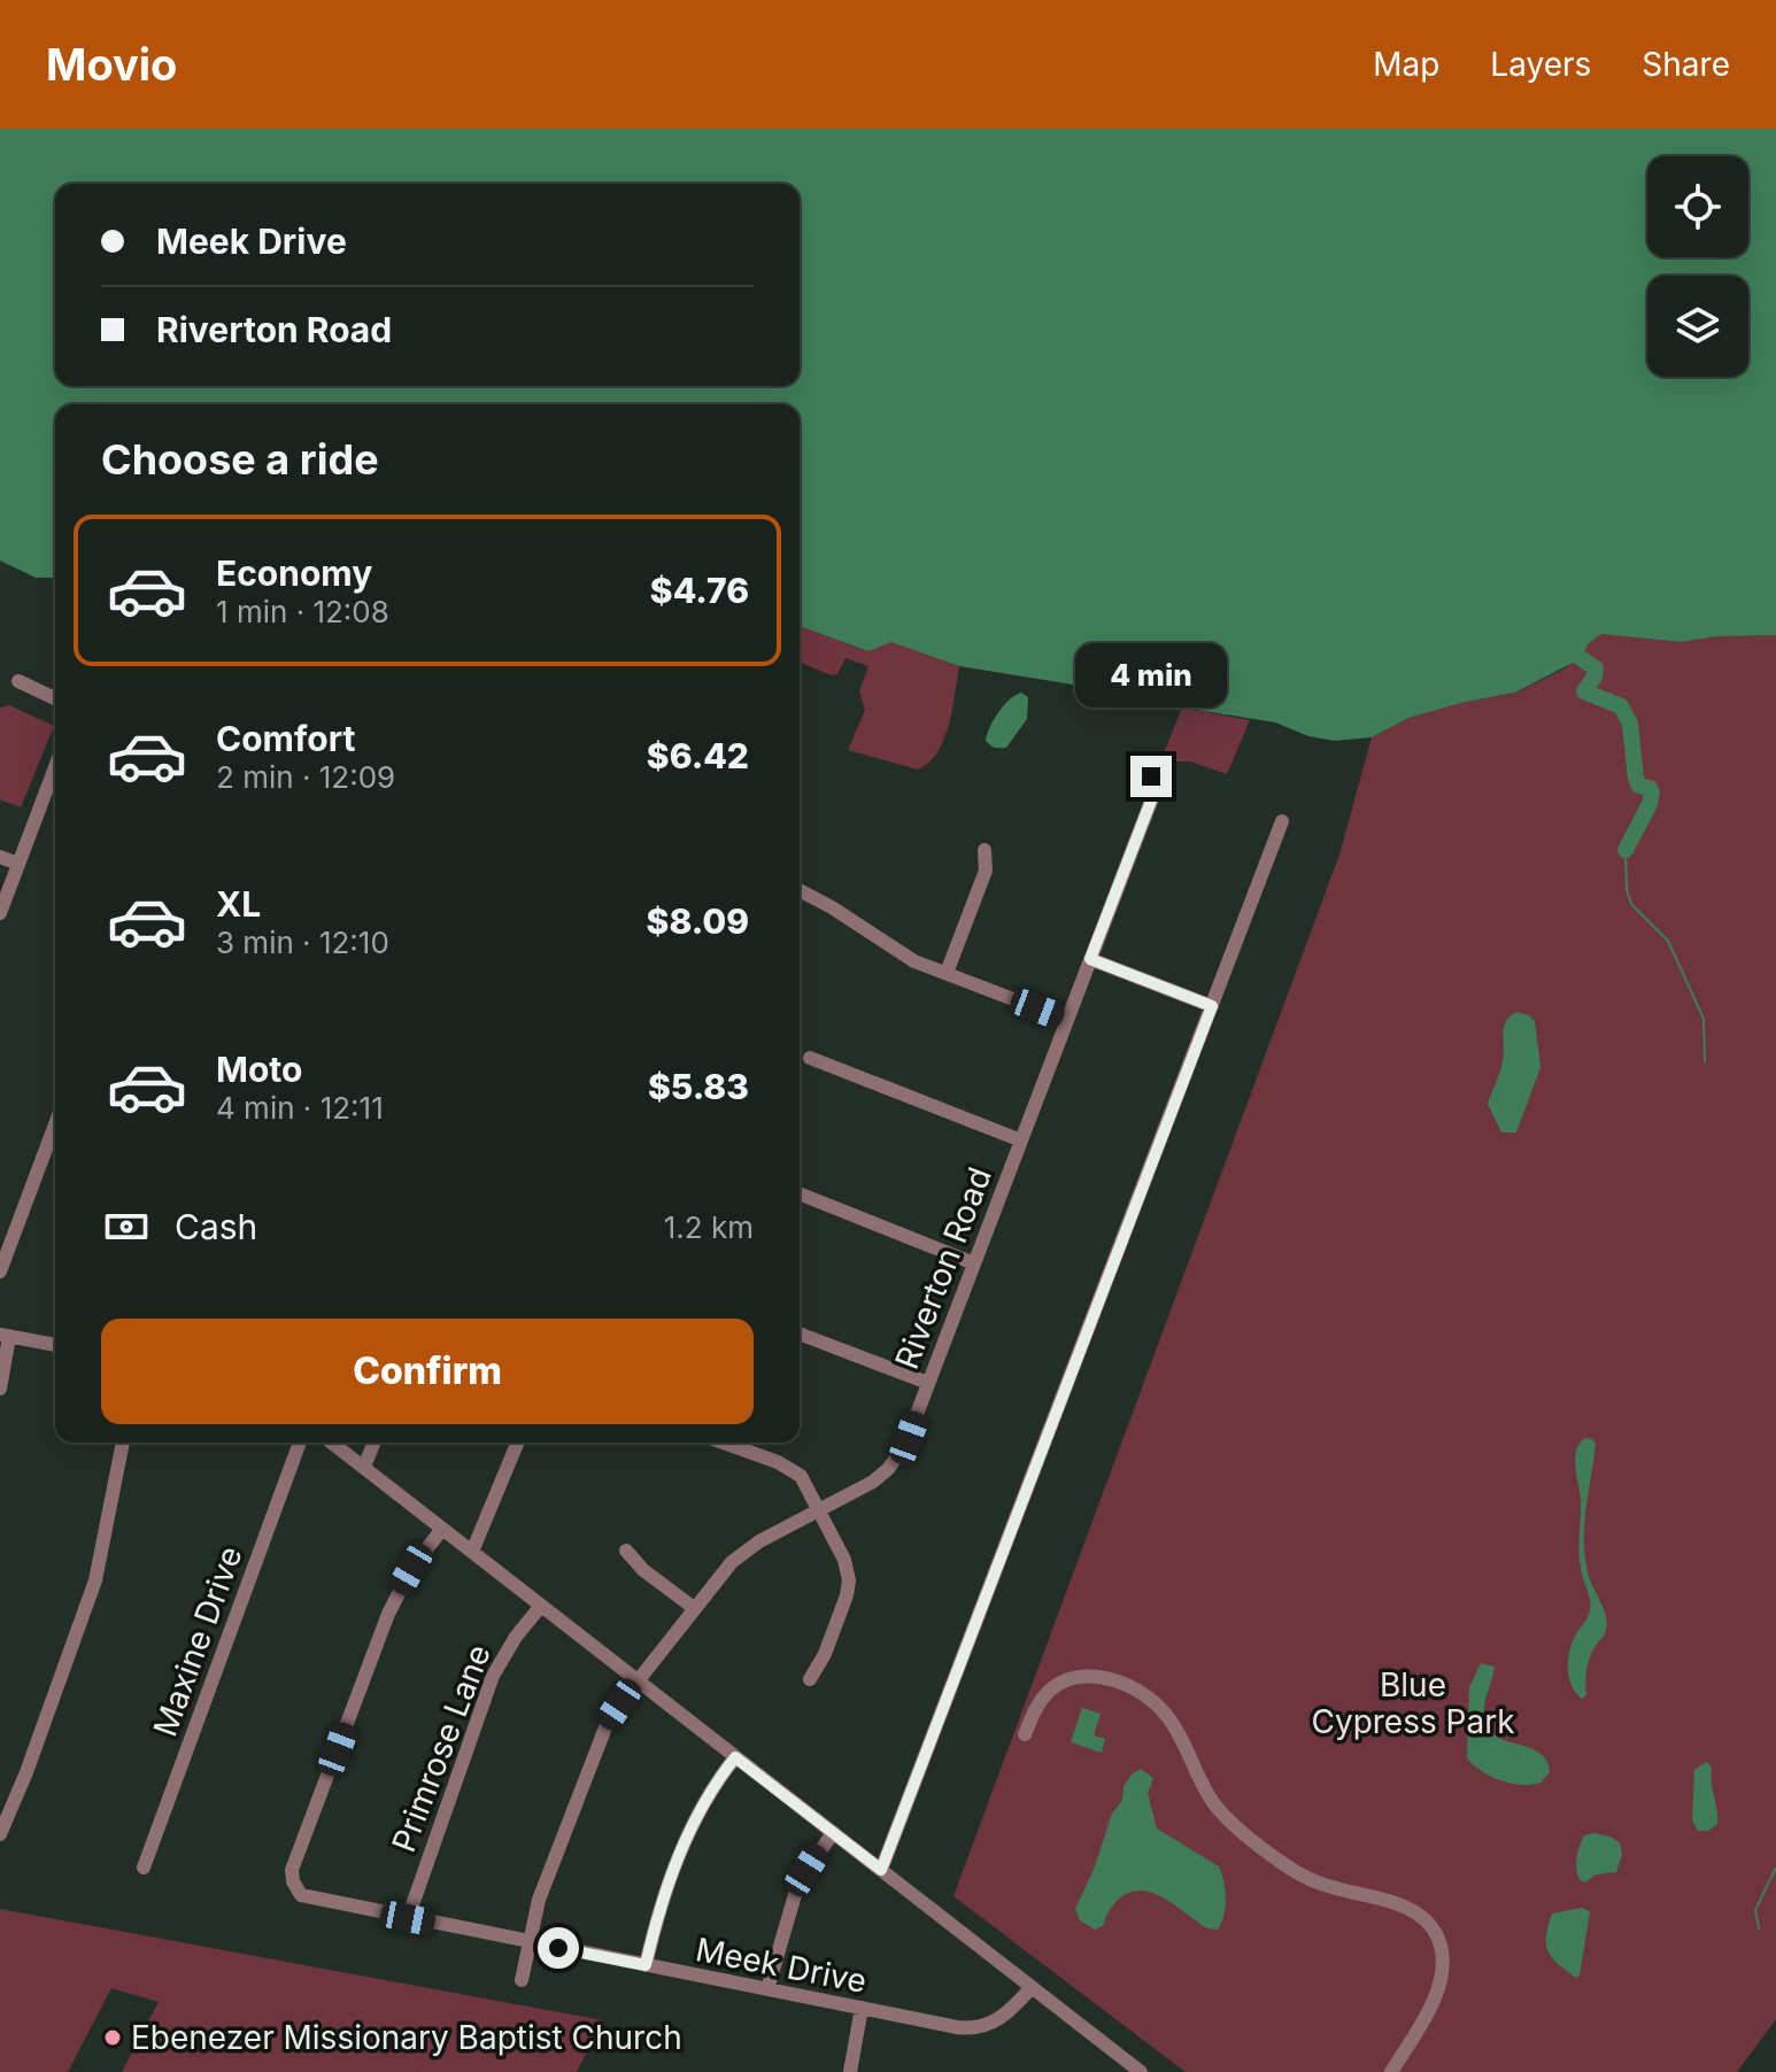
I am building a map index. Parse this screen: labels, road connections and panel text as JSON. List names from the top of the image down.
{
  "streets": {
    "street": [
      "Riverton Road",
      "Maxine Drive",
      "Primrose Lane",
      "Meek Drive"
    ]
  },
  "crossings": [
    ["Riverton Road", "Meek Drive"],
    ["Primrose Lane", "Meek Drive"]
  ],
  "parks": ["Blue Cypress Park"],
  "places": ["Ebenezer Missionary Baptist Church"],
  "page": {
    "header": "Movio",
    "nav": ["Map", "Layers", "Share"],
    "banner": ["Meek Drive", "Riverton Road"],
    "heading": "Choose a ride",
    "list": [
      {
        "name": "Economy",
        "note": "1 min · 12:08",
        "value": "$4.76"
      },
      {
        "name": "Comfort",
        "note": "2 min · 12:09",
        "value": "$6.42"
      },
      {
        "name": "XL",
        "note": "3 min · 12:10",
        "value": "$8.09"
      },
      {
        "name": "Moto",
        "note": "4 min · 12:11",
        "value": "$5.83"
      }
    ],
    "bubble": "4 min",
    "pay": ["Cash", "1.2 km"],
    "buttons": "Confirm"
  }
}
